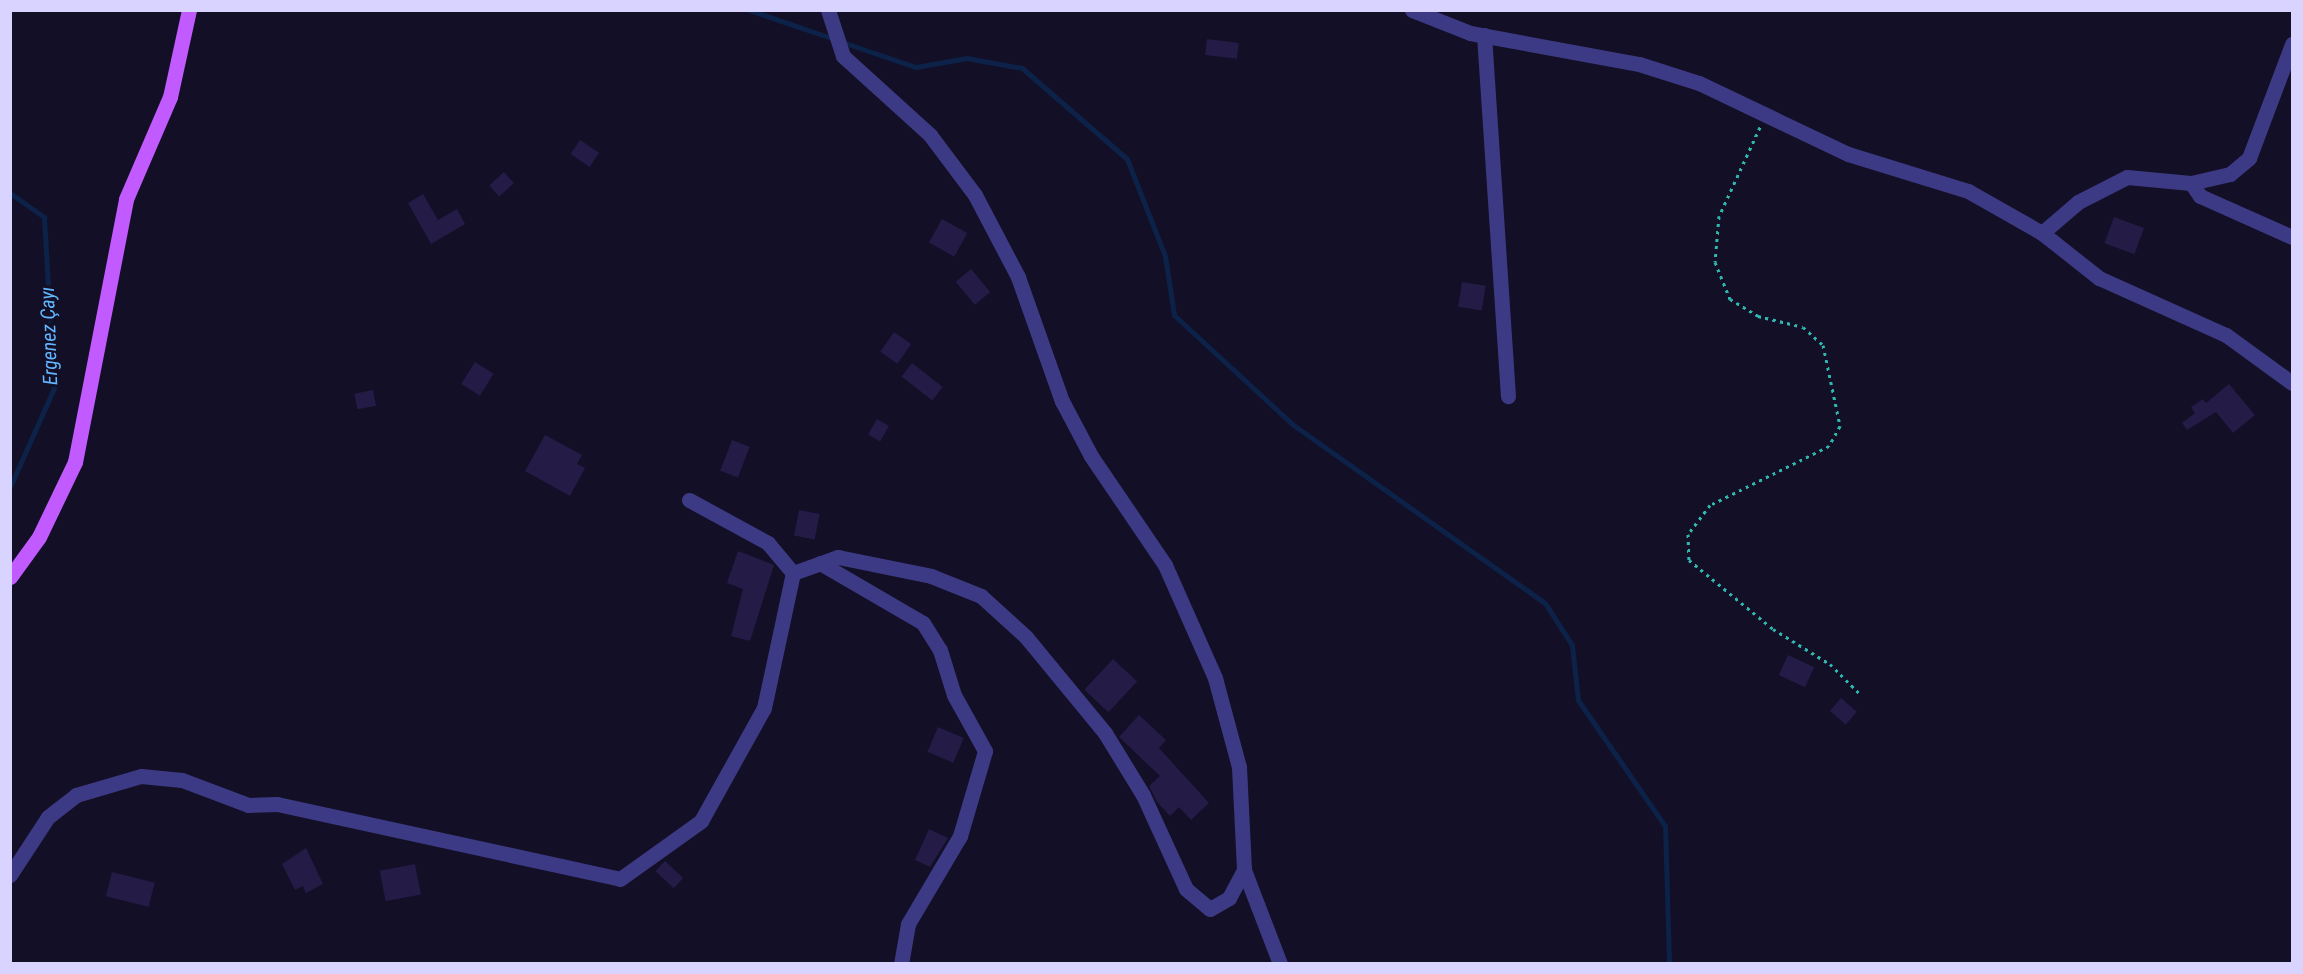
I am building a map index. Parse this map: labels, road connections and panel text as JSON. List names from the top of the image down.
{
  "water": ["Ergenez Çayı"]
}
